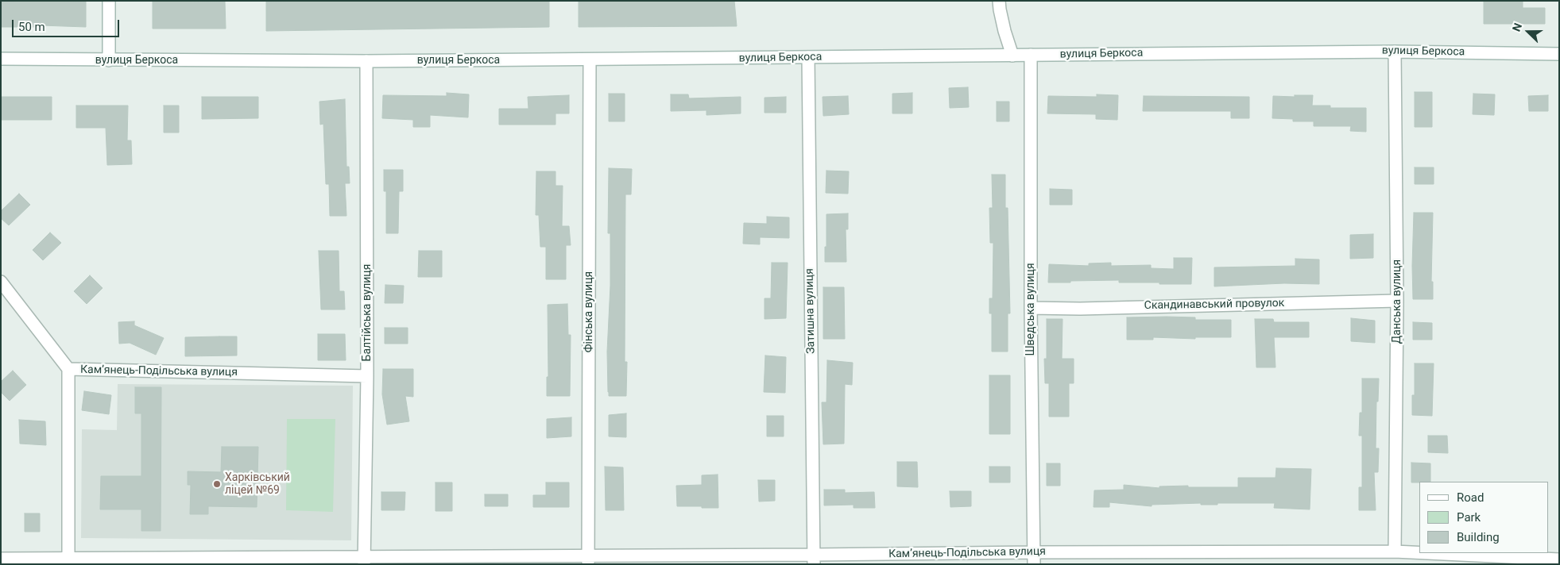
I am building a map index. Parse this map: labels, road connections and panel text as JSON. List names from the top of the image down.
{
  "streets": {
    "street": [
      "вулиця Беркоса",
      "Данська вулиця",
      "Скандинавський провулок",
      "Шведська вулиця",
      "Затишна вулиця",
      "Фінська вулиця",
      "Балтійська вулиця",
      "Кам’янець-Подільська вулиця"
    ]
  },
  "crossings": [
    ["вулиця Беркоса", "Данська вулиця"],
    ["вулиця Беркоса", "Шведська вулиця"],
    ["вулиця Беркоса", "Затишна вулиця"],
    ["вулиця Беркоса", "Фінська вулиця"],
    ["вулиця Беркоса", "Балтійська вулиця"],
    ["Данська вулиця", "Скандинавський провулок"],
    ["Данська вулиця", "Кам’янець-Подільська вулиця"],
    ["Скандинавський провулок", "Шведська вулиця"],
    ["Шведська вулиця", "Кам’янець-Подільська вулиця"],
    ["Затишна вулиця", "Кам’янець-Подільська вулиця"],
    ["Фінська вулиця", "Кам’янець-Подільська вулиця"],
    ["Балтійська вулиця", "Кам’янець-Подільська вулиця"]
  ],
  "places": ["Харківський ліцей №69"],
  "legend": ["Road", "Park", "Building"],
  "scale_bar": "50 m",
  "north": "left"
}
